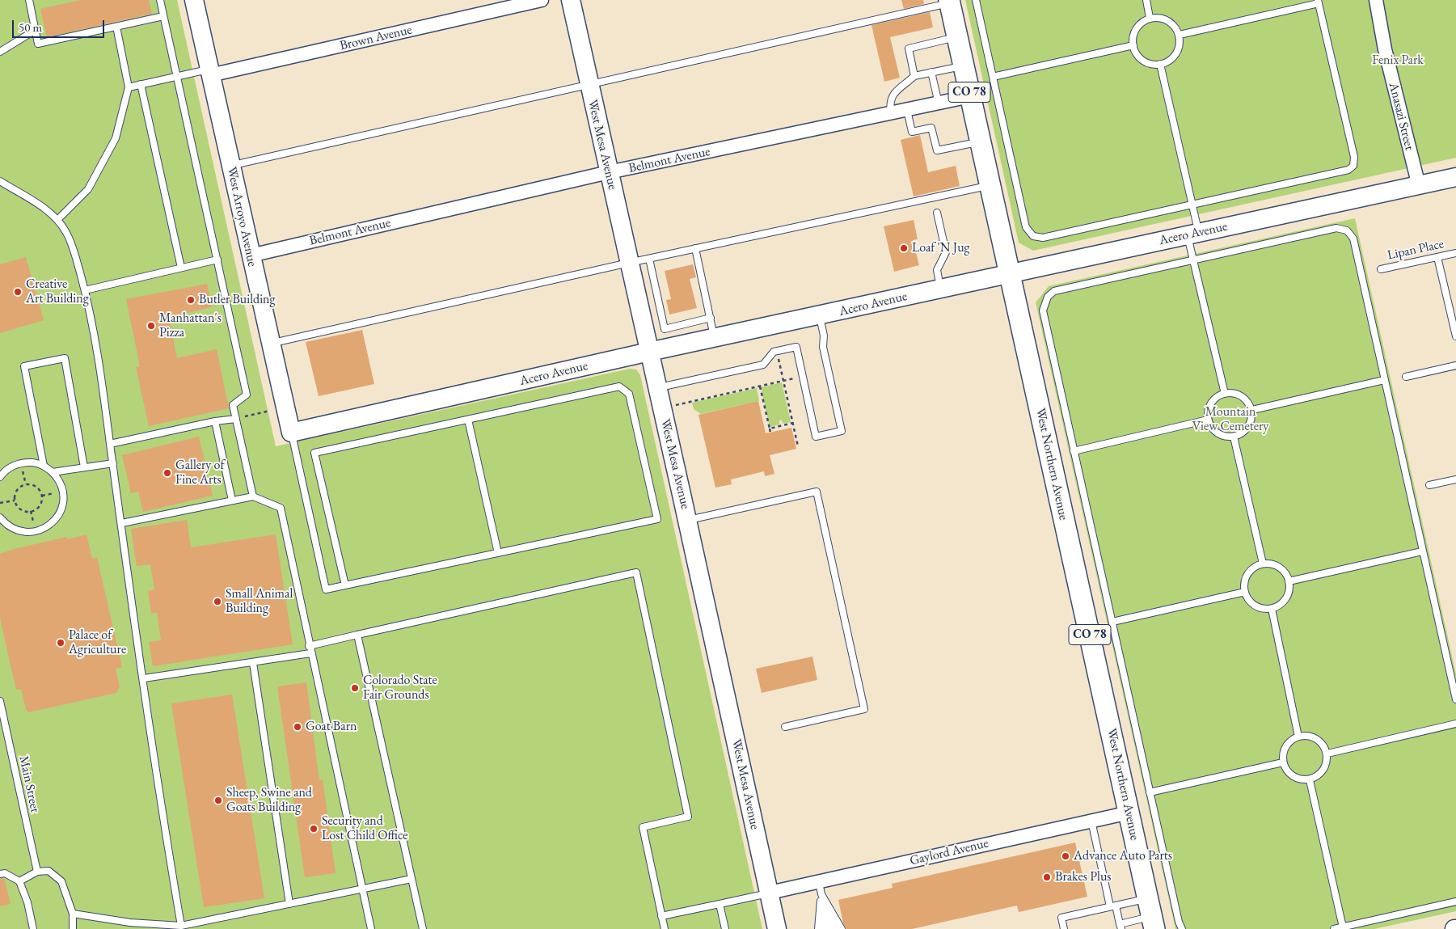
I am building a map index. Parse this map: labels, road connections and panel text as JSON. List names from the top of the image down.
{
  "streets": {
    "main road": ["CO 78", "West Northern Avenue"],
    "street": [
      "Brown Avenue",
      "Anasazi Street",
      "West Mesa Avenue",
      "Belmont Avenue",
      "West Arroyo Avenue",
      "Acero Avenue",
      "Gaylord Avenue"
    ],
    "lane": ["Lipan Place", "Main Street"]
  },
  "crossings": [
    ["Brown Avenue", "West Arroyo Avenue"],
    ["Anasazi Street", "Acero Avenue"],
    ["West Mesa Avenue", "Belmont Avenue"],
    ["West Mesa Avenue", "Acero Avenue"],
    ["West Mesa Avenue", "Gaylord Avenue"],
    ["Belmont Avenue", "West Arroyo Avenue"],
    ["Belmont Avenue", "West Northern Avenue"],
    ["West Arroyo Avenue", "Acero Avenue"],
    ["Acero Avenue", "West Northern Avenue"],
    ["West Northern Avenue", "Gaylord Avenue"]
  ],
  "parks": ["Fenix Park", "Mountain View Cemetery"],
  "places": [
    "Loaf 'N Jug",
    "Creative Art Building",
    "Butler Building",
    "Manhattan's Pizza",
    "Gallery of Fine Arts",
    "Small Animal Building",
    "Palace of Agriculture",
    "Colorado State Fair Grounds",
    "Goat Barn",
    "Sheep, Swine and Goats Building",
    "Security and Lost Child Office",
    "Advance Auto Parts",
    "Brakes Plus"
  ],
  "scale_bar": "50 m"
}
